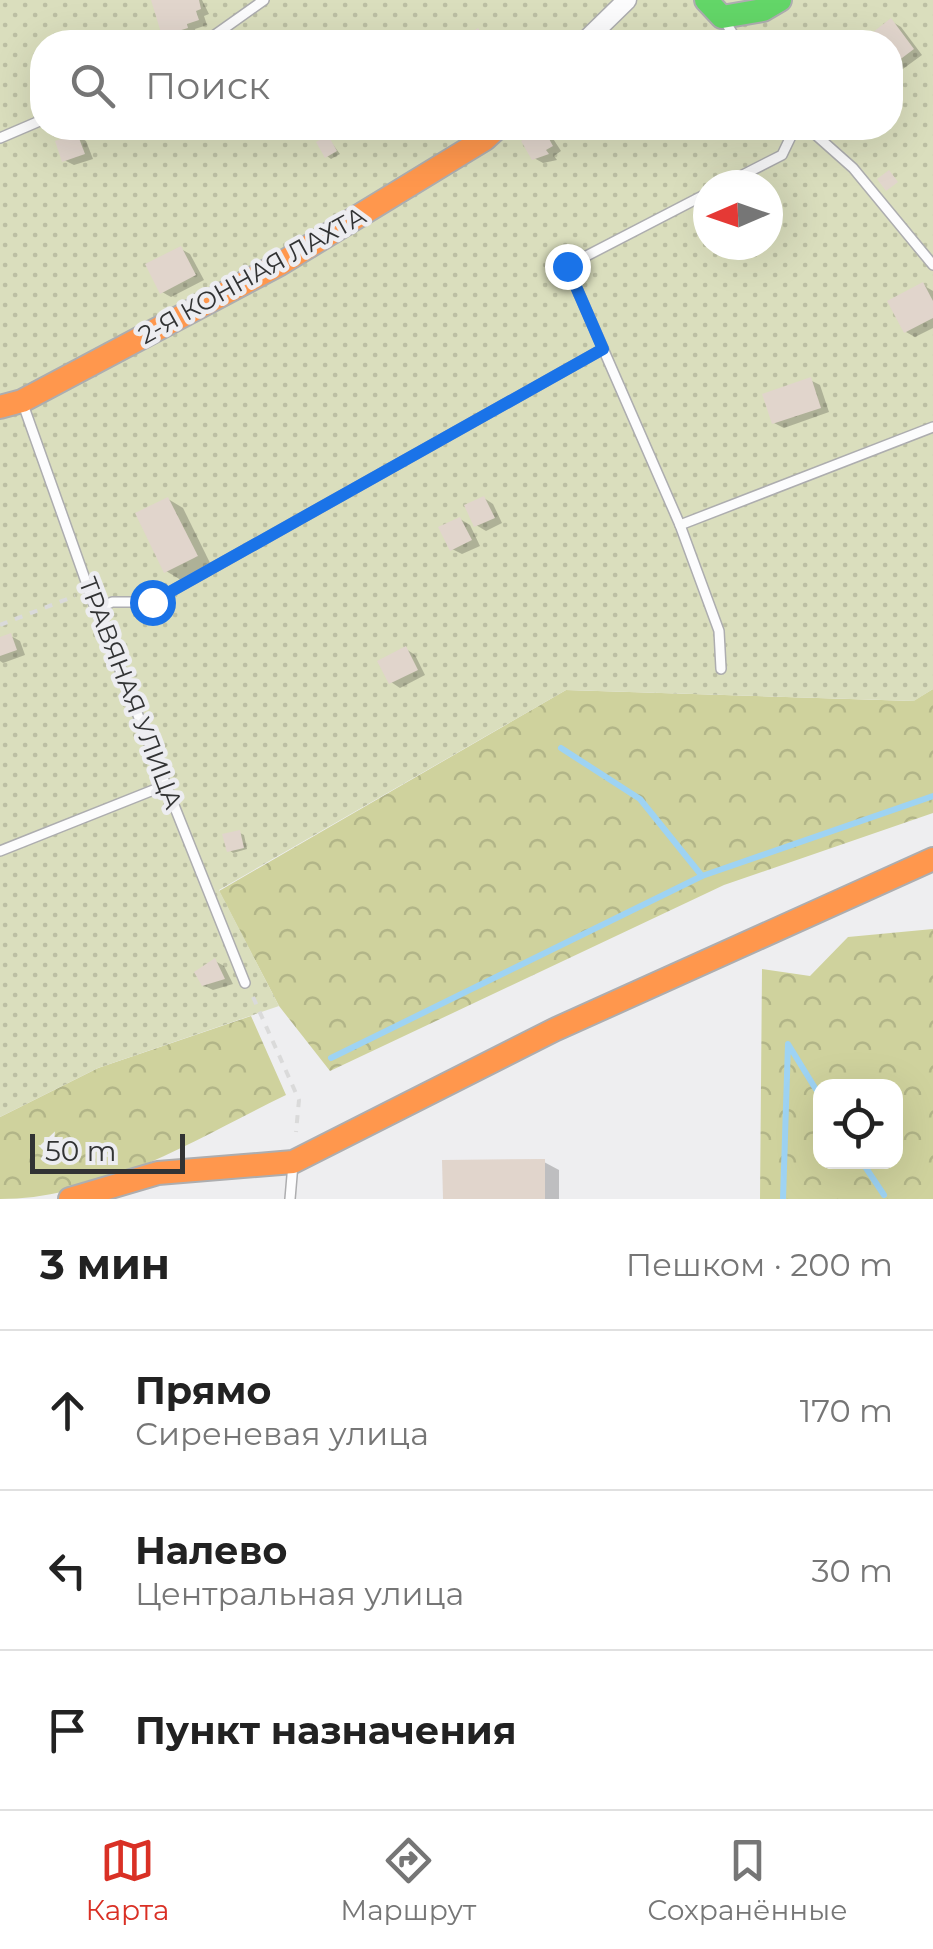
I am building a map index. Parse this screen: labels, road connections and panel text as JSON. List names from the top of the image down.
{
  "streets": {
    "street": ["2-Я КОННАЯ ЛАХТА"],
    "lane": ["ТРАВЯНАЯ УЛИЦА"]
  },
  "crossings": [
    ["2-Я КОННАЯ ЛАХТА", "ТРАВЯНАЯ УЛИЦА"]
  ],
  "scale_bar": "50 m",
  "north": "left",
  "page": {
    "search": "Поиск",
    "scale": "50 m",
    "heading": ["3 мин", "Пешком · 200 m"],
    "list": [
      ["Прямо", "Сиреневая улица", "170 m"],
      ["Налево", "Центральная улица", "30 m"],
      "Пункт назначения"
    ],
    "nav": ["Карта", "Маршрут", "Сохранённые"]
  }
}
